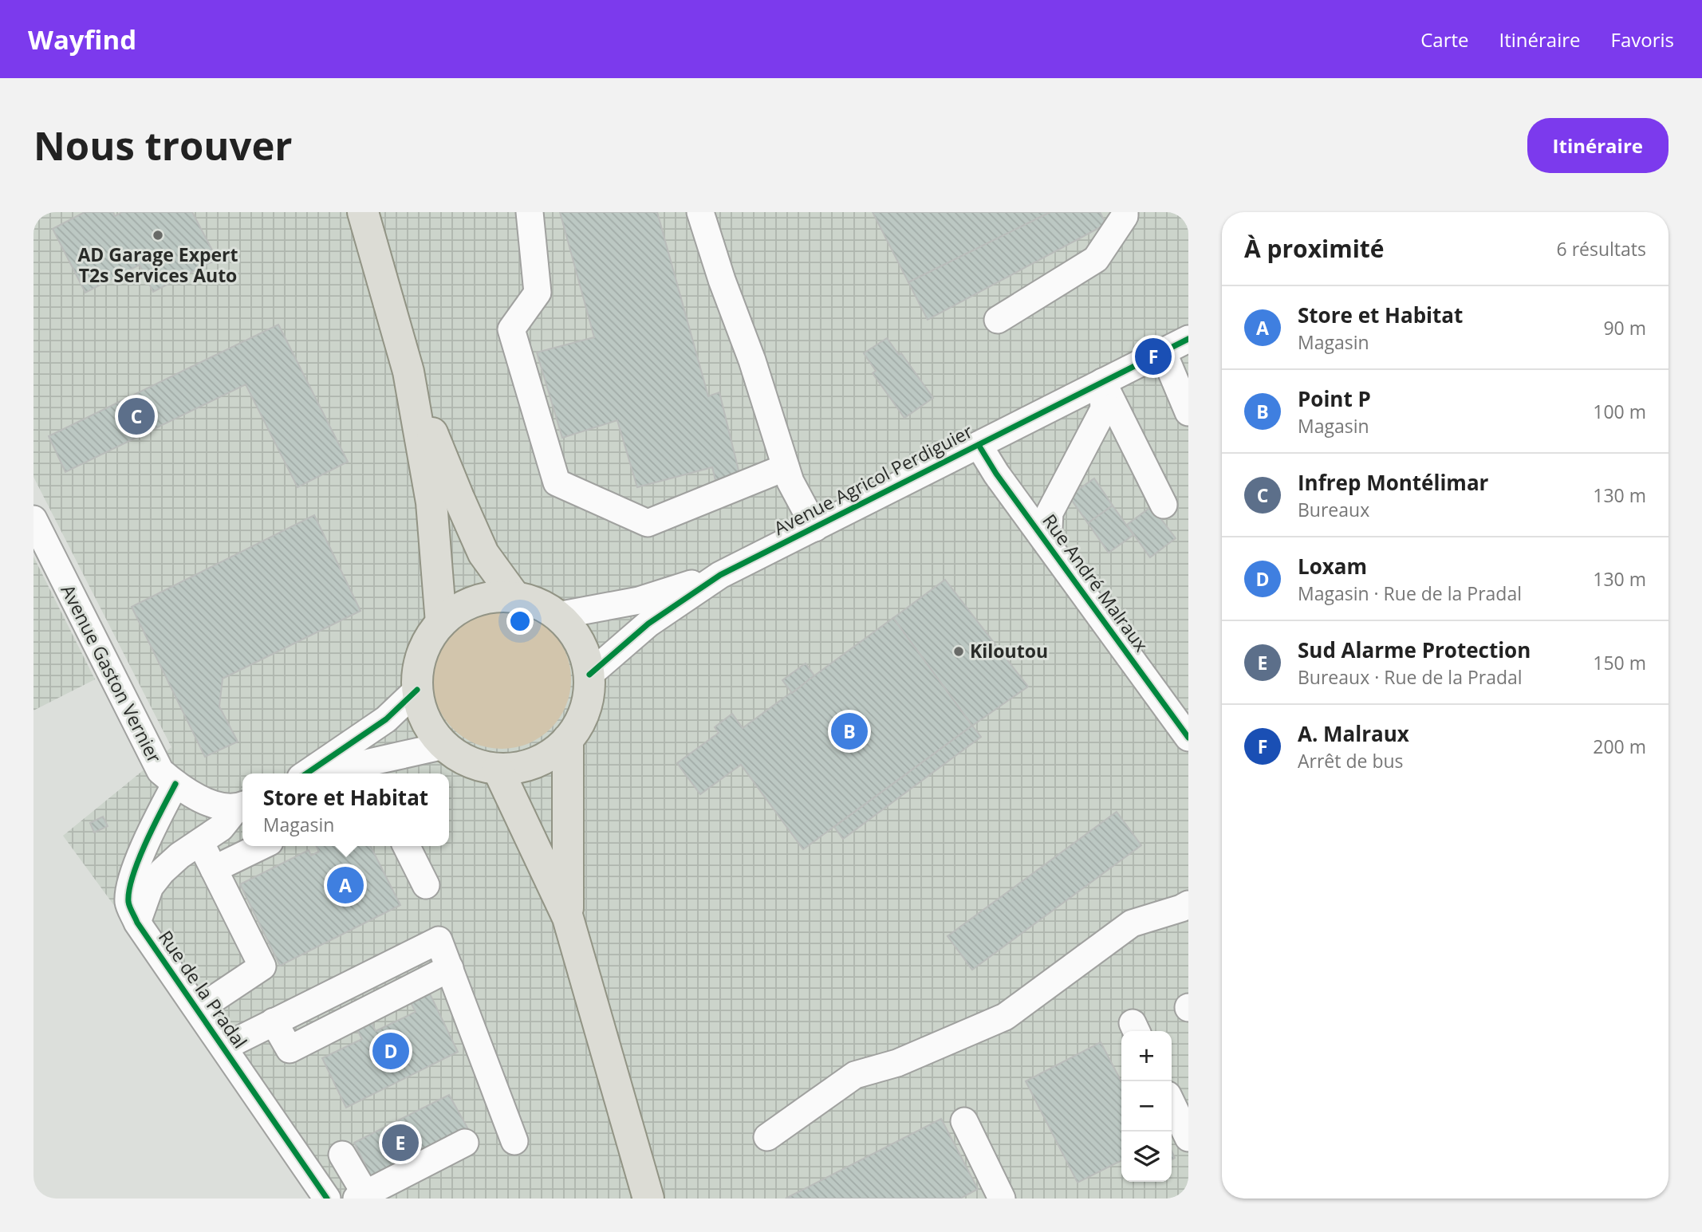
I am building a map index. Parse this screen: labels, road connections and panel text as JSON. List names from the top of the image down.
{
  "streets": {
    "street": [
      "Avenue Agricol Perdiguier",
      "Rue André Malraux",
      "Avenue Gaston Vernier",
      "Rue de la Pradal"
    ]
  },
  "crossings": [
    ["Avenue Agricol Perdiguier", "Rue André Malraux"],
    ["Avenue Gaston Vernier", "Rue de la Pradal"]
  ],
  "places": ["AD Garage Expert T2s Services Auto", "Kiloutou"],
  "page": {
    "header": "Wayfind",
    "nav": ["Carte", "Itinéraire", "Favoris"],
    "buttons": "Itinéraire",
    "title": "Nous trouver",
    "heading": ["À proximité", "6 résultats"],
    "list": [
      {
        "mark": "A",
        "name": "Store et Habitat",
        "note": "Magasin",
        "value": "90 m"
      },
      {
        "mark": "B",
        "name": "Point P",
        "note": "Magasin",
        "value": "100 m"
      },
      {
        "mark": "C",
        "name": "Infrep Montélimar",
        "note": "Bureaux",
        "value": "130 m"
      },
      {
        "mark": "D",
        "name": "Loxam",
        "note": "Magasin · Rue de la Pradal",
        "value": "130 m"
      },
      {
        "mark": "E",
        "name": "Sud Alarme Protection",
        "note": "Bureaux · Rue de la Pradal",
        "value": "150 m"
      },
      {
        "mark": "F",
        "name": "A. Malraux",
        "note": "Arrêt de bus",
        "value": "200 m"
      }
    ],
    "pins": [
      "F",
      "C",
      "B",
      "A",
      "D",
      "E"
    ],
    "popup": ["Store et Habitat", "Magasin"],
    "map_buttons": ["+", "−"]
  }
}
